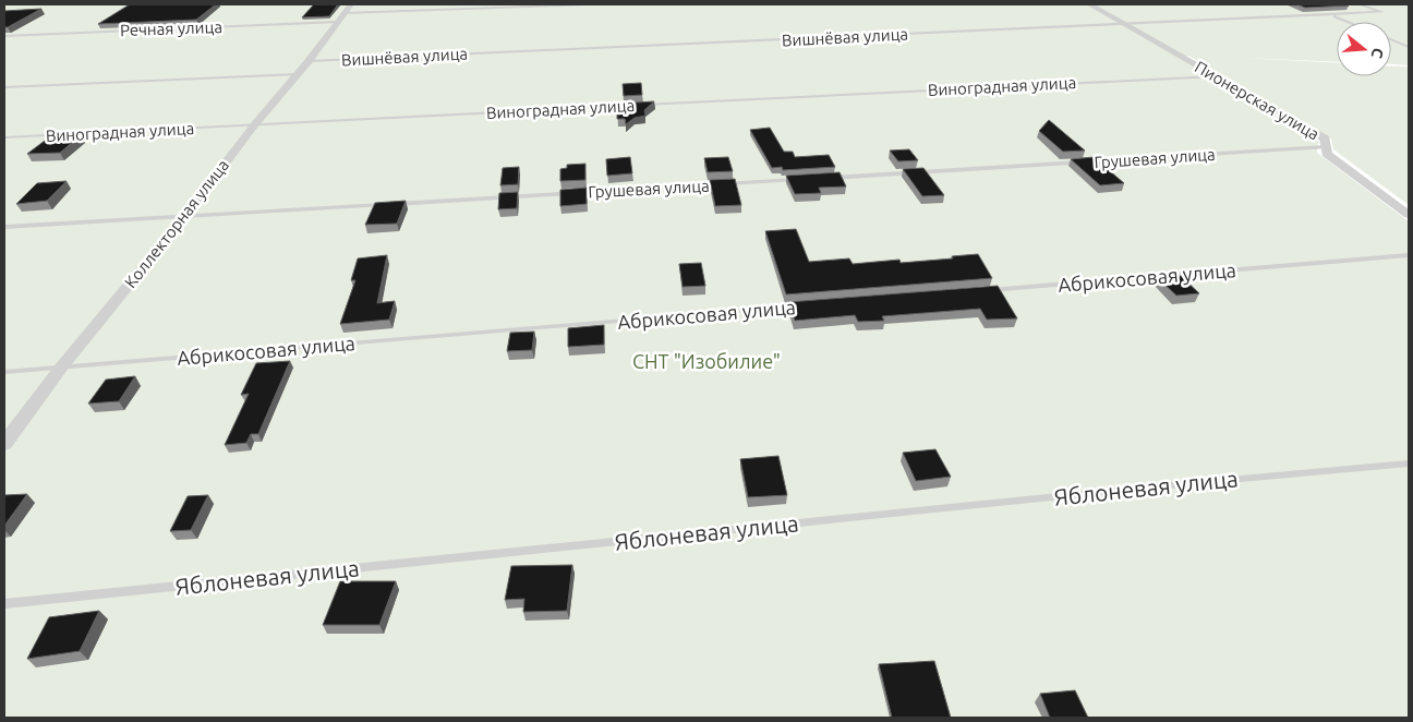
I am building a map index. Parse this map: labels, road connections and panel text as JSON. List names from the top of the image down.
{
  "streets": {
    "street": ["Пионерская улица", "Коллекторная улица"],
    "lane": [
      "Речная улица",
      "Вишнёвая улица",
      "Виноградная улица",
      "Грушевая улица",
      "Абрикосовая улица",
      "Яблоневая улица"
    ]
  },
  "crossings": [
    ["Речная улица", "Коллекторная улица"],
    ["Вишнёвая улица", "Пионерская улица"],
    ["Вишнёвая улица", "Коллекторная улица"],
    ["Виноградная улица", "Пионерская улица"],
    ["Виноградная улица", "Коллекторная улица"],
    ["Пионерская улица", "Грушевая улица"],
    ["Грушевая улица", "Коллекторная улица"],
    ["Коллекторная улица", "Абрикосовая улица"]
  ],
  "parks": ["СНТ \"Изобилие\""],
  "north": "right"
}
